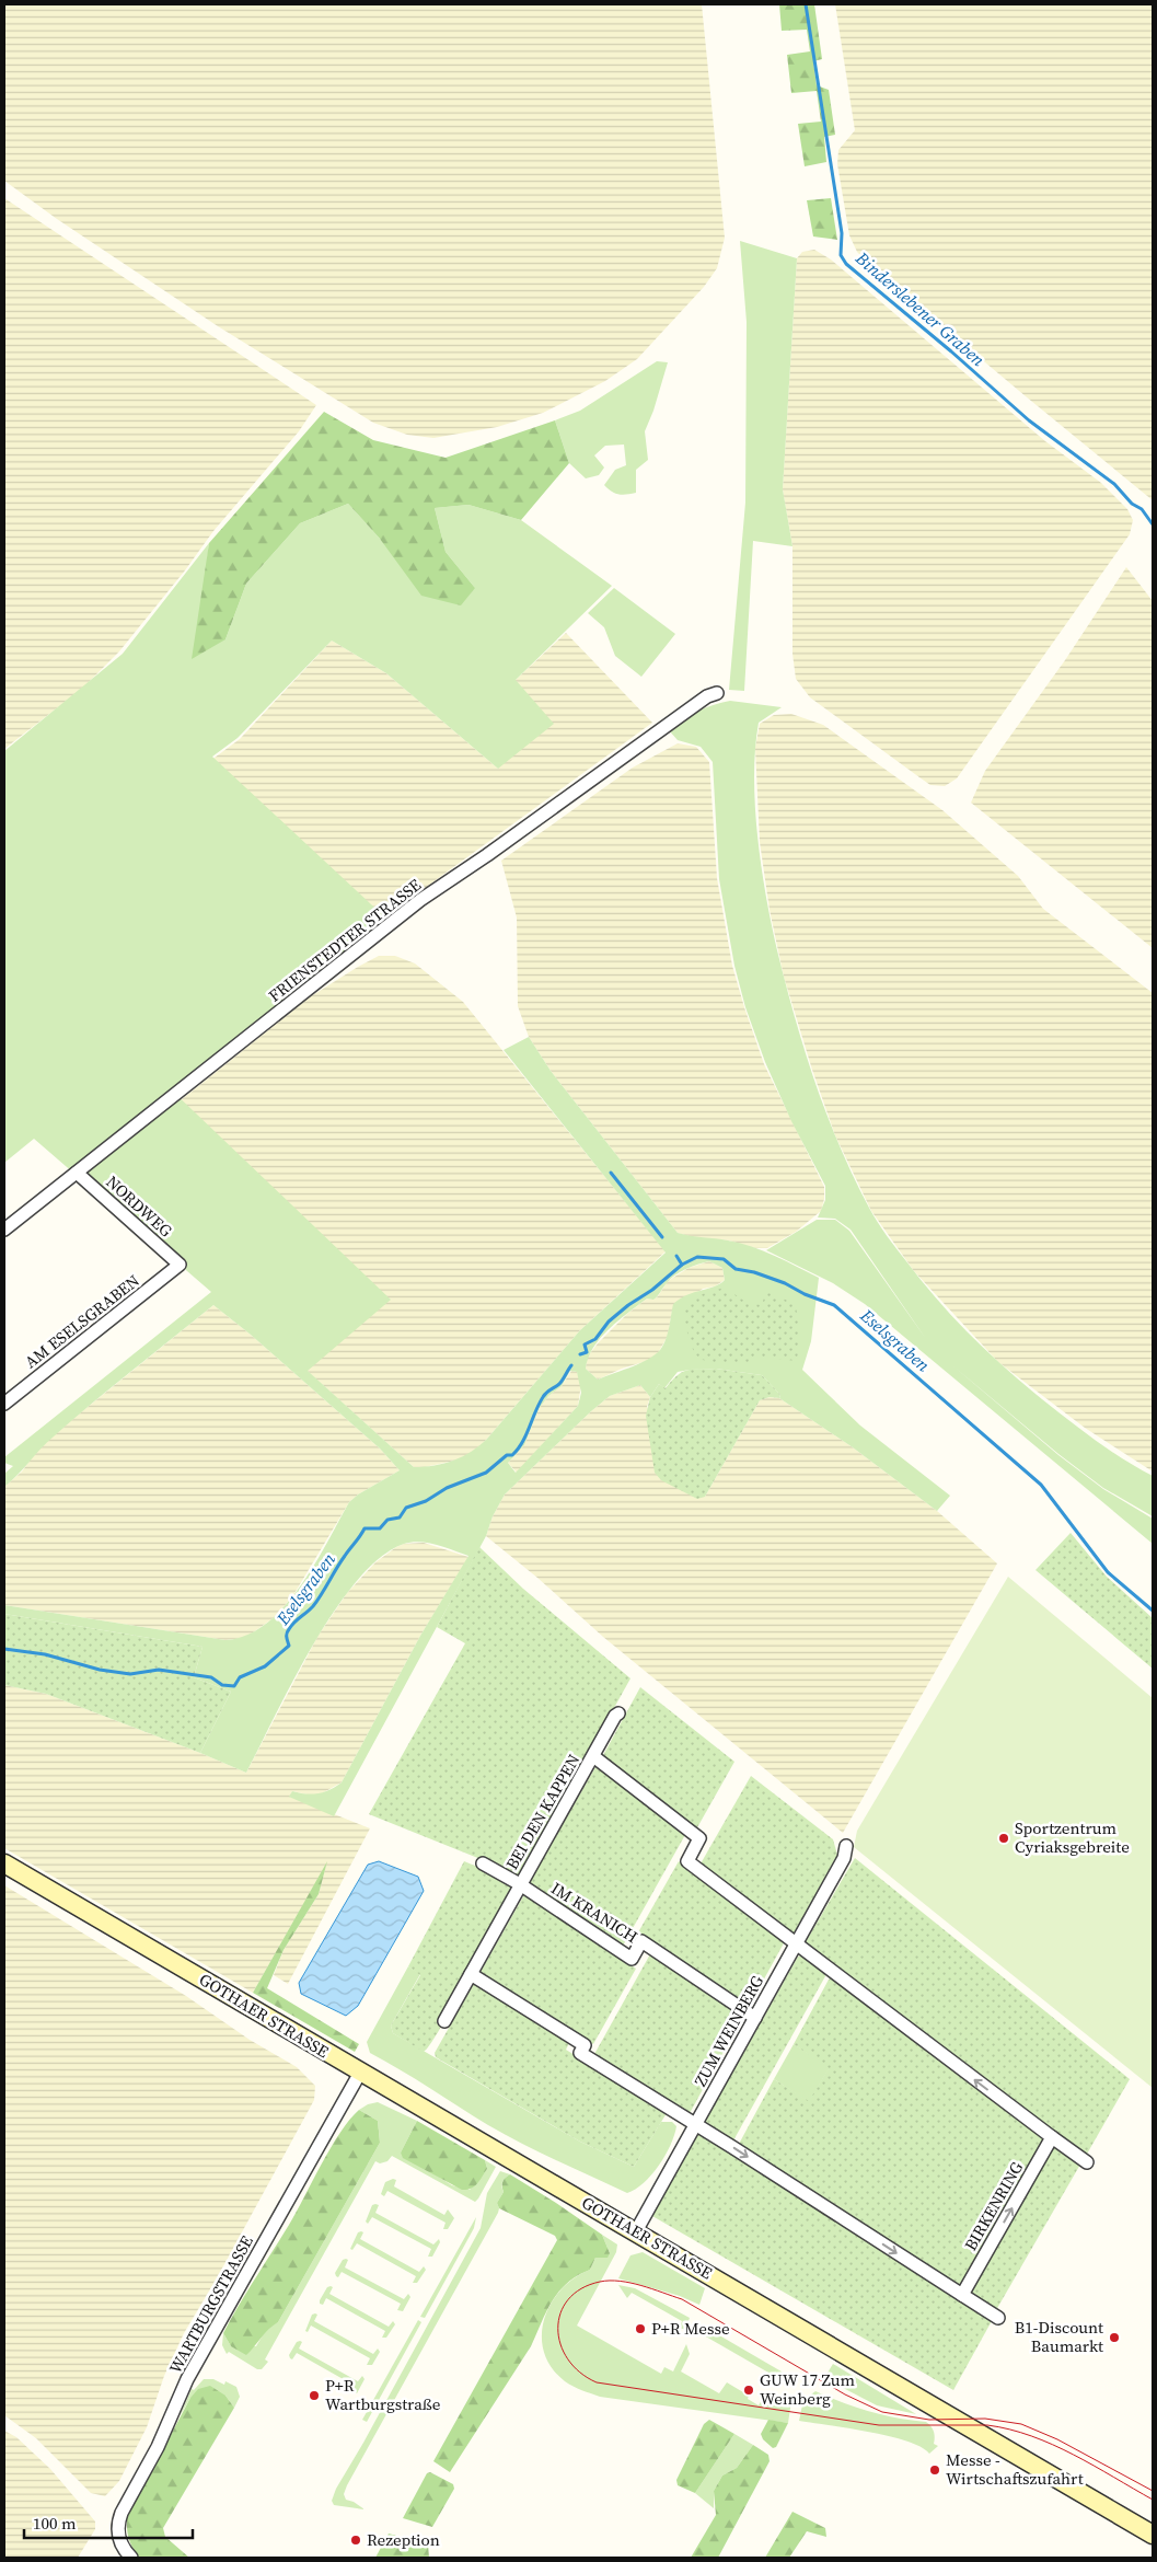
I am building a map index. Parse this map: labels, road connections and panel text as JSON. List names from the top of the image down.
{
  "streets": {
    "main road": ["GOTHAER STRASSE"],
    "street": [
      "FRIENSTEDTER STRASSE",
      "NORDWEG",
      "AM ESELSGRABEN",
      "BEI DEN KAPPEN",
      "IM KRANICH",
      "ZUM WEINBERG",
      "BIRKENRING",
      "WARTBURGSTRASSE"
    ]
  },
  "crossings": [
    ["FRIENSTEDTER STRASSE", "NORDWEG"],
    ["NORDWEG", "AM ESELSGRABEN"],
    ["BEI DEN KAPPEN", "IM KRANICH"],
    ["BEI DEN KAPPEN", "ZUM WEINBERG"],
    ["IM KRANICH", "ZUM WEINBERG"],
    ["GOTHAER STRASSE", "ZUM WEINBERG"],
    ["GOTHAER STRASSE", "WARTBURGSTRASSE"]
  ],
  "one_way": ["BIRKENRING"],
  "water": ["Binderslebener Graben", "Eselsgraben"],
  "places": [
    "Sportzentrum Cyriaksgebreite",
    "P+R Messe",
    "B1-Discount Baumarkt",
    "GUW 17 Zum Weinberg",
    "P+R Wartburgstraße",
    "Messe - Wirtschaftszufahrt",
    "Rezeption"
  ],
  "scale_bar": "100 m"
}
